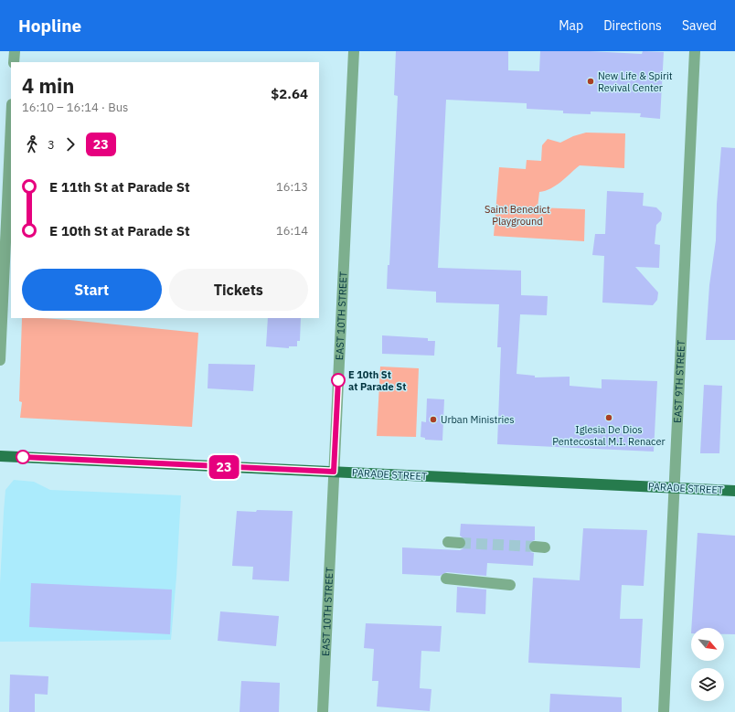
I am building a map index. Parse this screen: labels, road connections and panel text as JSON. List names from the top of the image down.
{
  "streets": {
    "main road": ["PARADE STREET"],
    "street": ["EAST 10TH STREET", "EAST 9TH STREET"]
  },
  "crossings": [
    ["EAST 10TH STREET", "PARADE STREET"],
    ["EAST 9TH STREET", "PARADE STREET"]
  ],
  "parks": ["Saint Benedict Playground"],
  "places": [
    "New Life & Spirit Revival Center",
    "E 10th St at Parade St",
    "Iglesia De Dios Pentecostal M.I. Renacer",
    "Urban Ministries"
  ],
  "lines": ["bus line 23"],
  "north": "bottom right",
  "page": {
    "header": "Hopline",
    "nav": ["Map", "Directions", "Saved"],
    "on_map": "23",
    "heading": ["4 min", "16:10 – 16:14 · Bus", "$2.64"],
    "legs": ["3", "23"],
    "list": [
      {
        "name": "E 11th St at Parade St",
        "value": "16:13"
      },
      {
        "name": "E 10th St at Parade St",
        "value": "16:14"
      }
    ],
    "buttons": ["Start", "Tickets"]
  }
}
